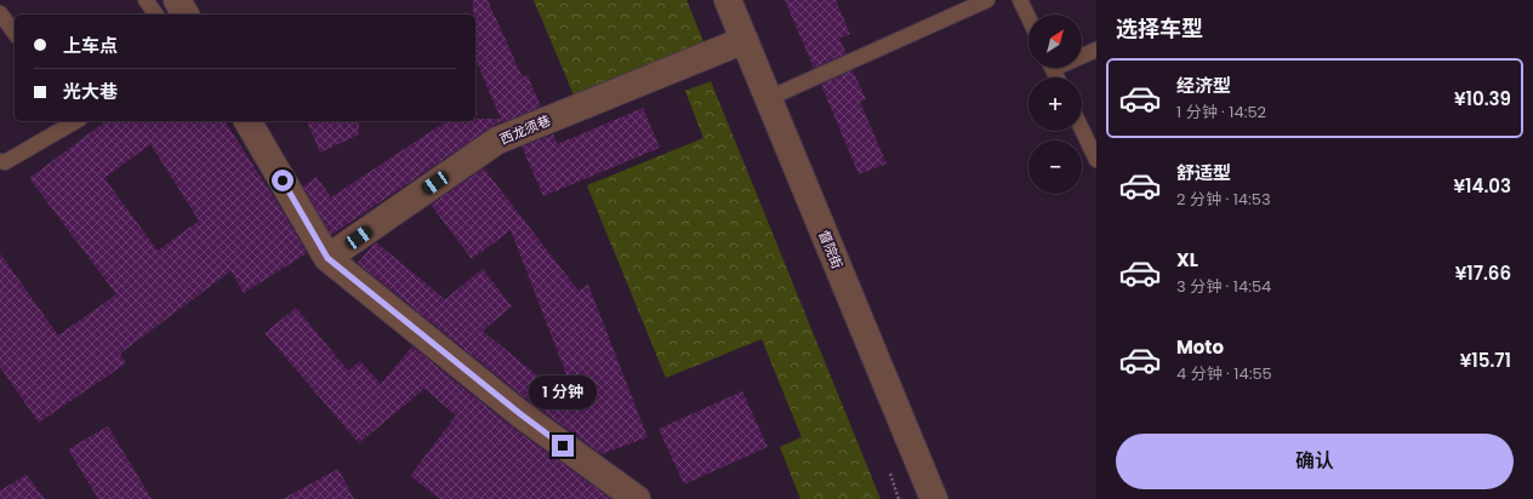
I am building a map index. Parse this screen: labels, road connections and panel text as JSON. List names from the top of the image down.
{
  "streets": {
    "street": ["西龙须巷", "督院街"]
  },
  "crossings": [
    ["西龙须巷", "督院街"]
  ],
  "north": "top right",
  "page": {
    "heading": "选择车型",
    "map_buttons": ["+", "−"],
    "banner": ["上车点", "光大巷"],
    "list": [
      {
        "name": "经济型",
        "note": "1 分钟 · 14:52",
        "value": "¥10.39"
      },
      {
        "name": "舒适型",
        "note": "2 分钟 · 14:53",
        "value": "¥14.03"
      },
      {
        "name": "XL",
        "note": "3 分钟 · 14:54",
        "value": "¥17.66"
      },
      {
        "name": "Moto",
        "note": "4 分钟 · 14:55",
        "value": "¥15.71"
      }
    ],
    "bubble": "1 分钟",
    "buttons": "确认"
  }
}
